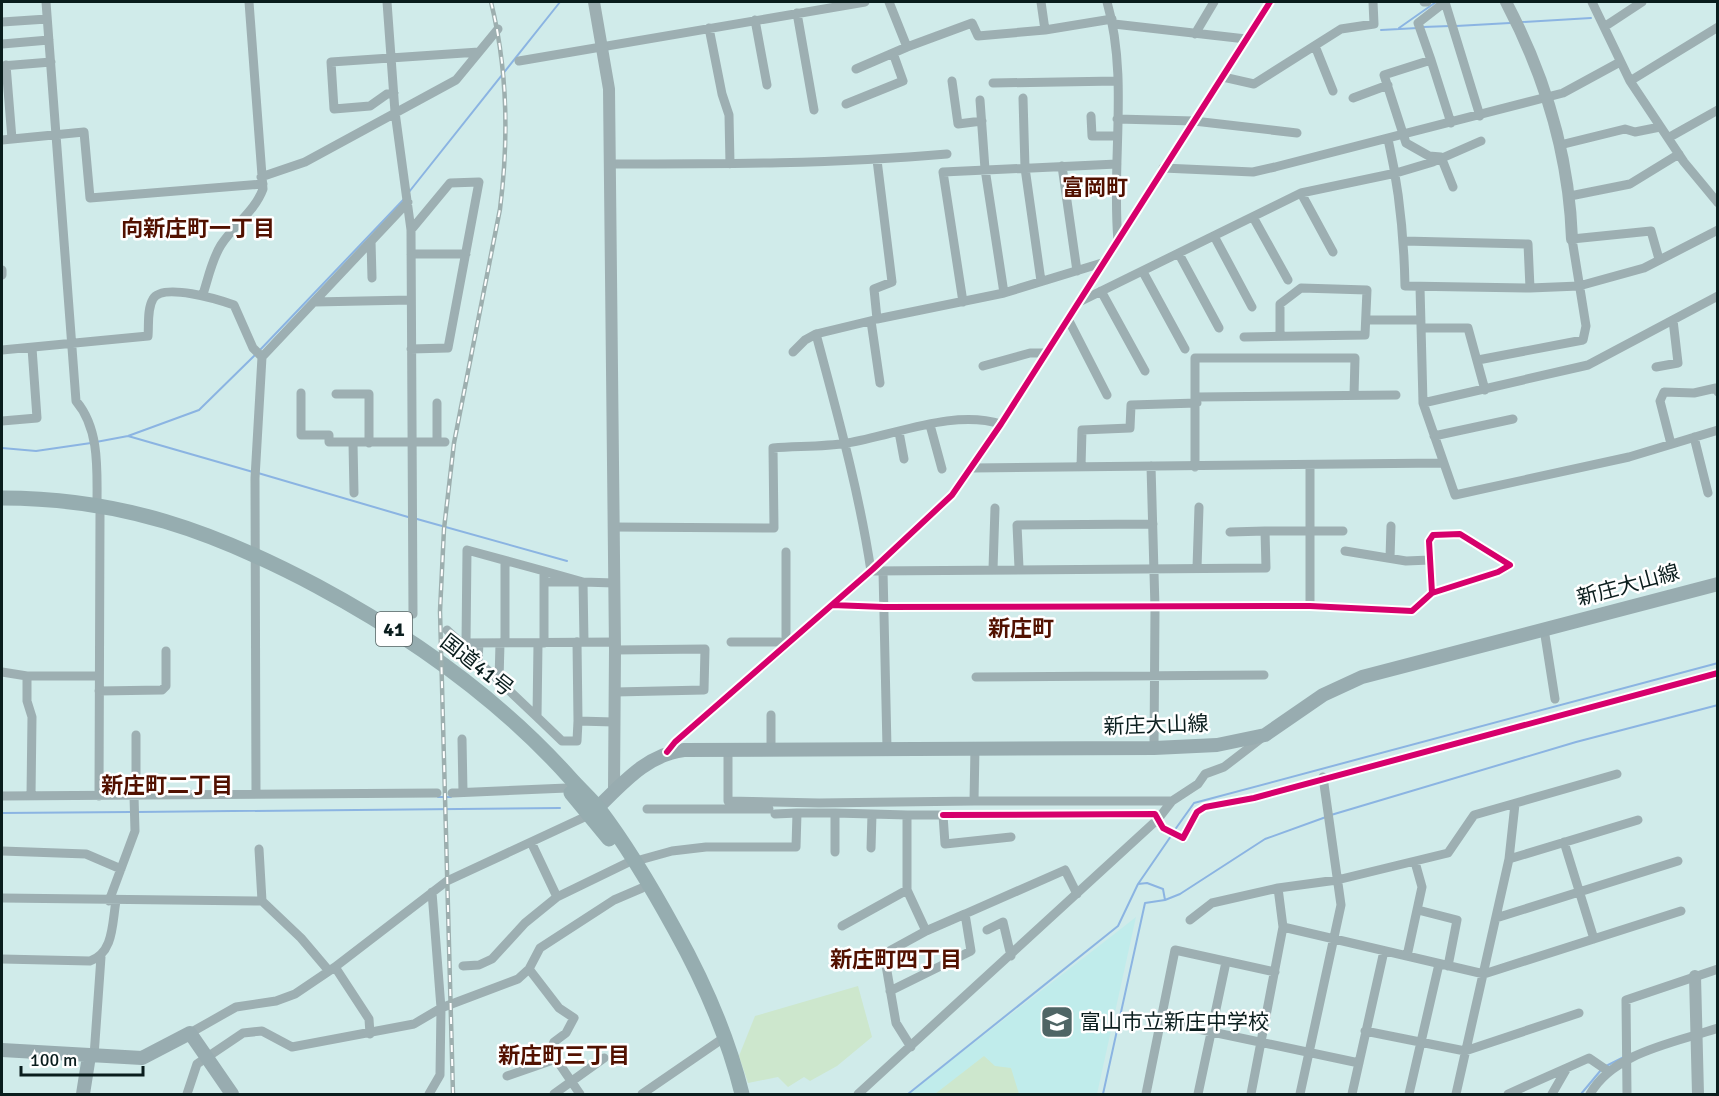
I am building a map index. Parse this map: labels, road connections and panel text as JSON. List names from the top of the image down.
{
  "streets": {
    "highway": ["41", "国道41号"],
    "main road": ["新庄大山線"]
  },
  "districts": [
    "富岡町",
    "向新庄町一丁目",
    "新庄町",
    "新庄町二丁目",
    "新庄町四丁目",
    "新庄町三丁目"
  ],
  "places": {
    "school or university": ["富山市立新庄中学校"]
  },
  "scale_bar": "100 m"
}
